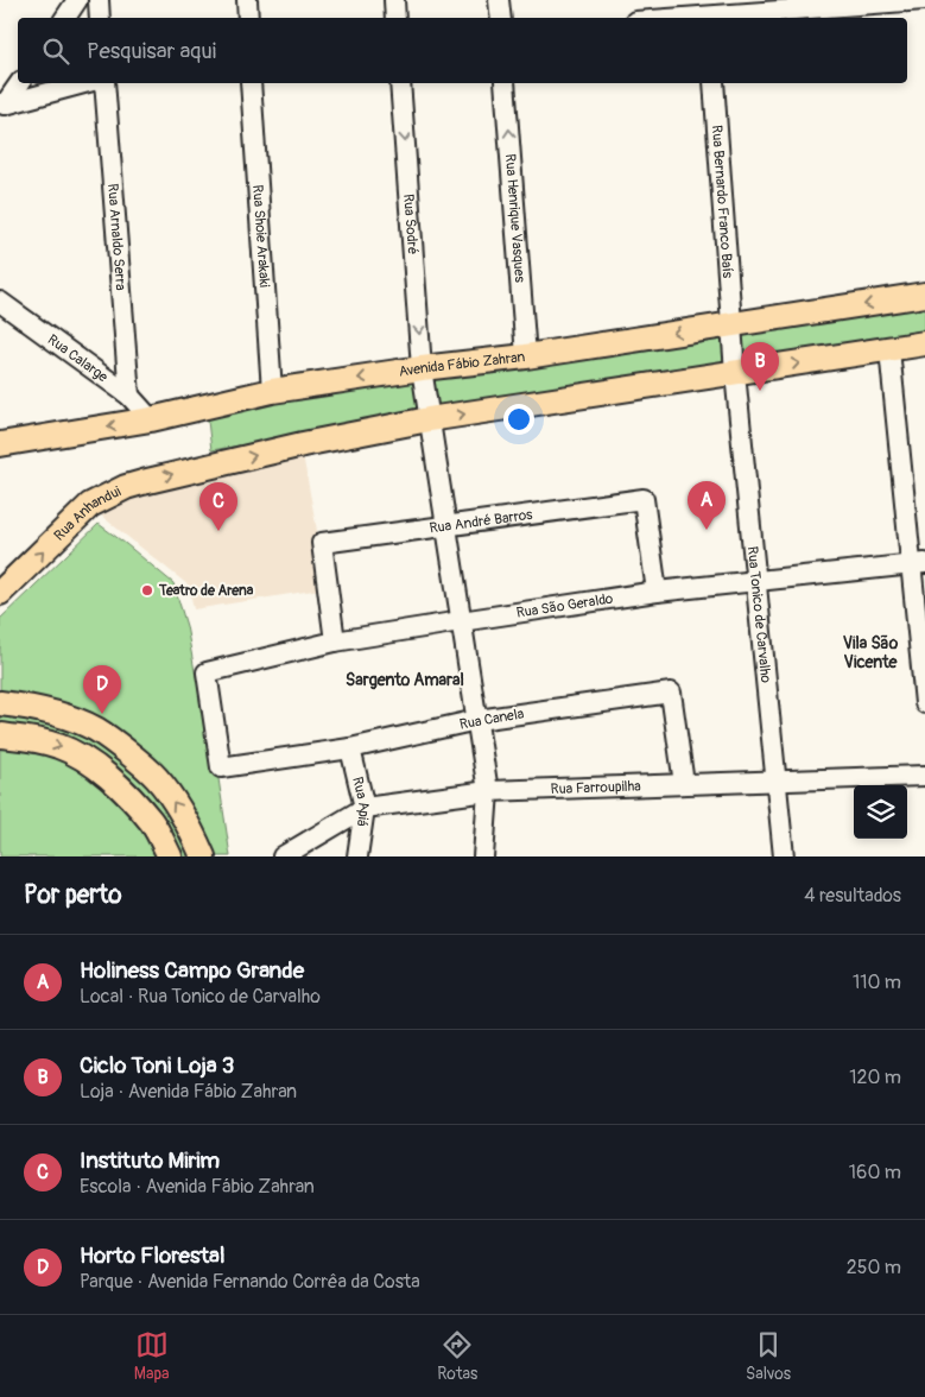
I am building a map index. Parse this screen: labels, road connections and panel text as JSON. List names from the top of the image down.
{
  "streets": {
    "main road": ["Avenida Fábio Zahran", "Rua Anhandui"],
    "street": [
      "Rua Bernardo Franco Baís",
      "Rua Henrique Vasques",
      "Rua Sodré",
      "Rua Shoie Arakaki",
      "Rua Arnaldo Serra",
      "Rua Calarge",
      "Rua André Barros",
      "Rua São Geraldo",
      "Rua Tonico de Carvalho",
      "Rua Canela",
      "Rua Farroupilha",
      "Rua Apiá"
    ]
  },
  "crossings": [
    ["Rua Bernardo Franco Baís", "Avenida Fábio Zahran"],
    ["Rua Bernardo Franco Baís", "Rua Tonico de Carvalho"],
    ["Rua Henrique Vasques", "Avenida Fábio Zahran"],
    ["Rua Sodré", "Avenida Fábio Zahran"],
    ["Rua Sodré", "Rua Anhandui"],
    ["Rua Sodré", "Rua André Barros"],
    ["Rua Sodré", "Rua São Geraldo"],
    ["Rua Sodré", "Rua Canela"],
    ["Rua Sodré", "Rua Farroupilha"],
    ["Rua Shoie Arakaki", "Avenida Fábio Zahran"],
    ["Rua Arnaldo Serra", "Rua Calarge"],
    ["Rua Calarge", "Avenida Fábio Zahran"],
    ["Rua André Barros", "Rua São Geraldo"],
    ["Rua São Geraldo", "Rua Tonico de Carvalho"],
    ["Rua São Geraldo", "Rua Canela"],
    ["Rua Tonico de Carvalho", "Rua Farroupilha"],
    ["Rua Canela", "Rua Farroupilha"],
    ["Rua Canela", "Rua Apiá"],
    ["Rua Farroupilha", "Rua Apiá"]
  ],
  "one_way": ["Rua Henrique Vasques", "Rua Sodré", "Rua Anhandui"],
  "districts": ["Vila São Vicente", "Sargento Amaral"],
  "places": ["Teatro de Arena"],
  "page": {
    "search": "Pesquisar aqui",
    "pins": [
      "B",
      "A",
      "C",
      "D"
    ],
    "heading": ["Por perto", "4 resultados"],
    "list": [
      {
        "mark": "A",
        "name": "Holiness Campo Grande",
        "note": "Local · Rua Tonico de Carvalho",
        "value": "110 m"
      },
      {
        "mark": "B",
        "name": "Ciclo Toni Loja 3",
        "note": "Loja · Avenida Fábio Zahran",
        "value": "120 m"
      },
      {
        "mark": "C",
        "name": "Instituto Mirim",
        "note": "Escola · Avenida Fábio Zahran",
        "value": "160 m"
      },
      {
        "mark": "D",
        "name": "Horto Florestal",
        "note": "Parque · Avenida Fernando Corrêa da Costa",
        "value": "250 m"
      }
    ],
    "nav": ["Mapa", "Rotas", "Salvos"]
  }
}
